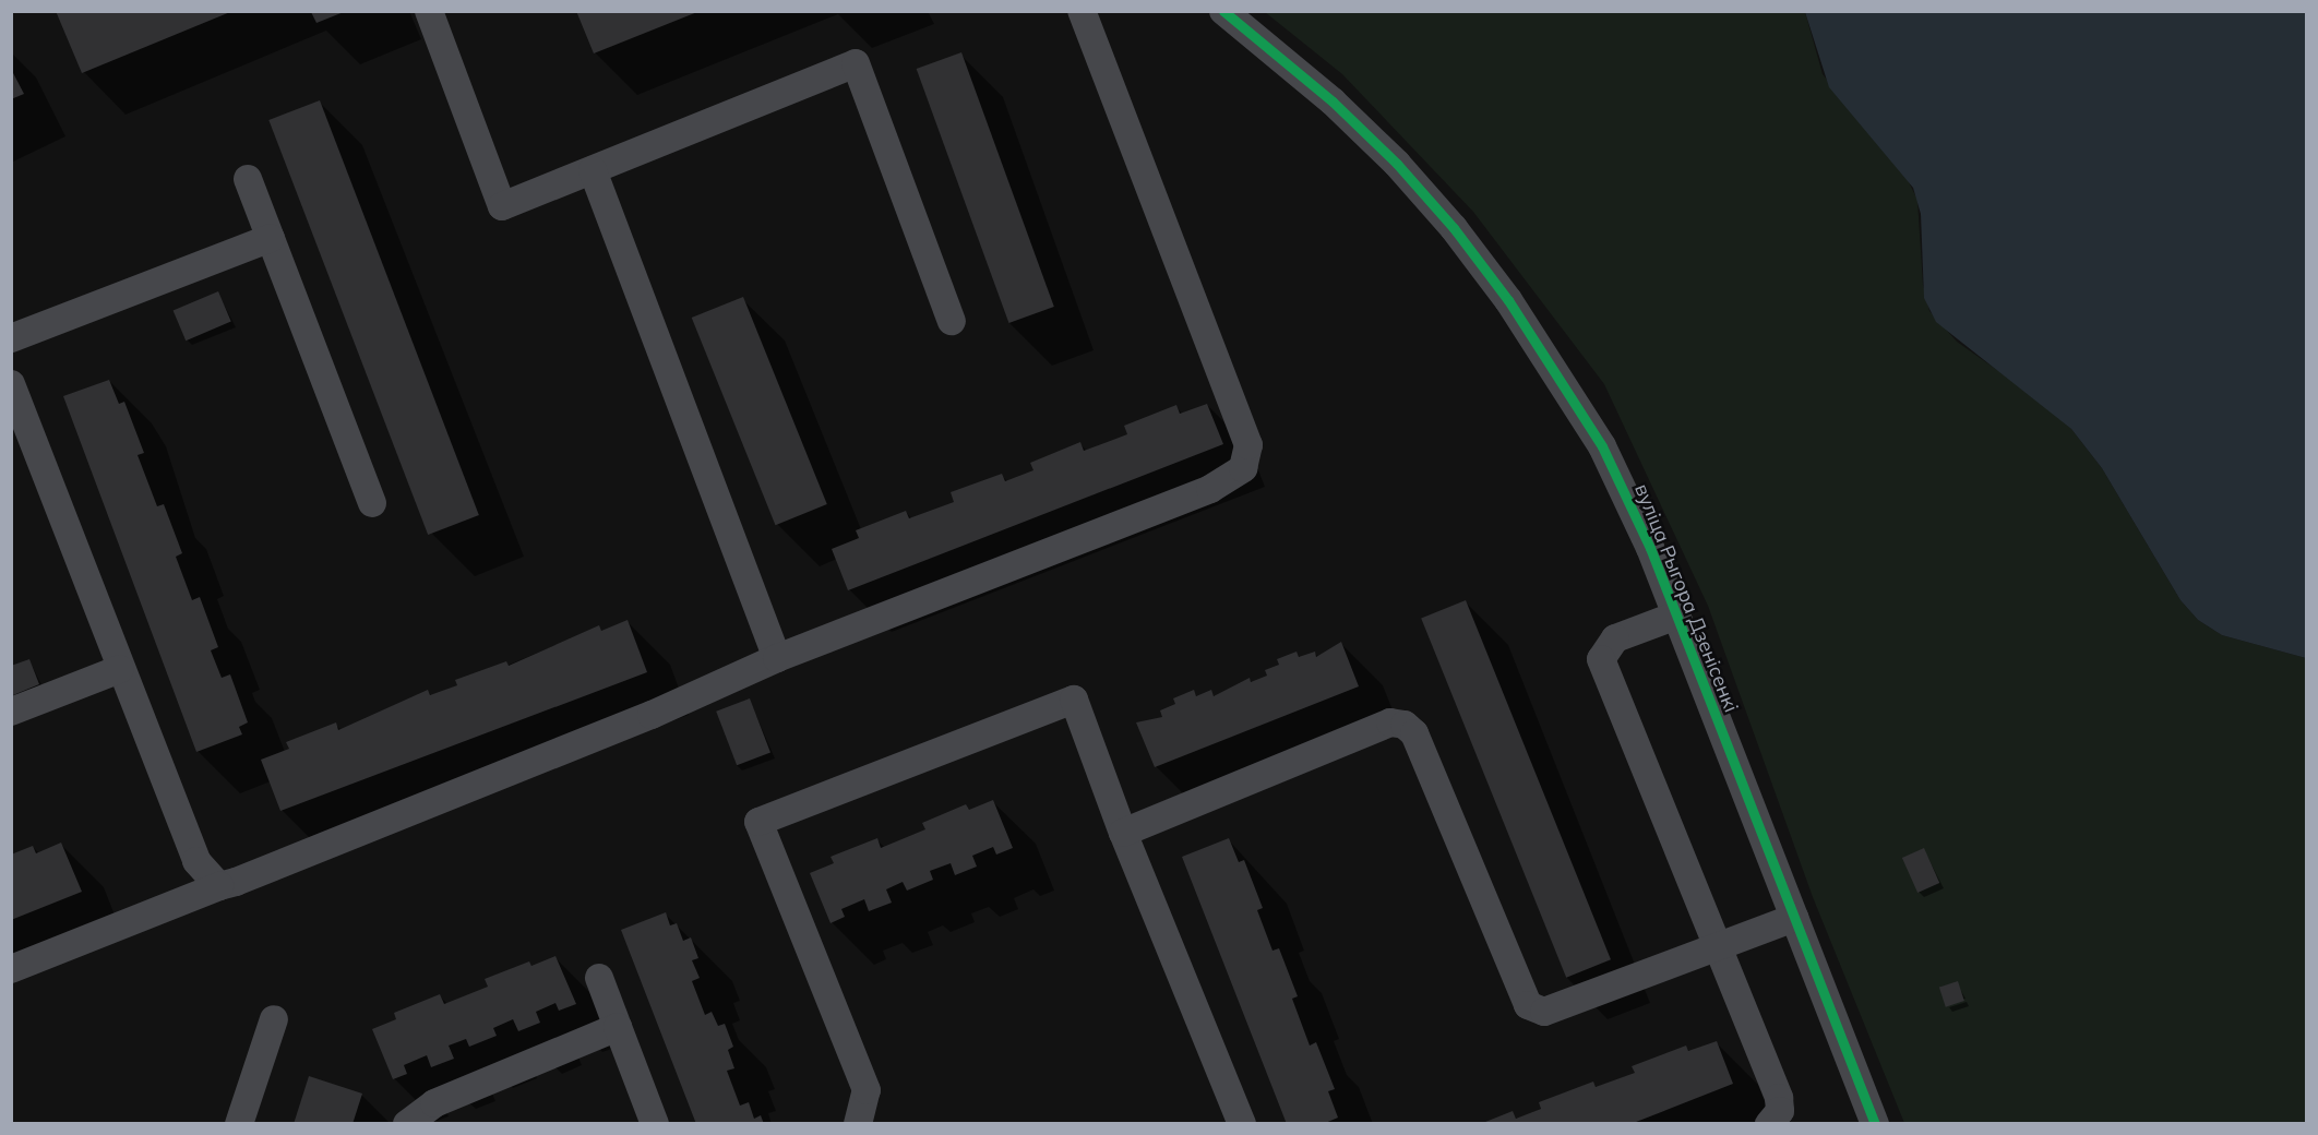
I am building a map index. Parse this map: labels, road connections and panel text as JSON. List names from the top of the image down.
{
  "streets": {
    "street": ["вуліца Рыгора Дзенісенкі"]
  }
}
